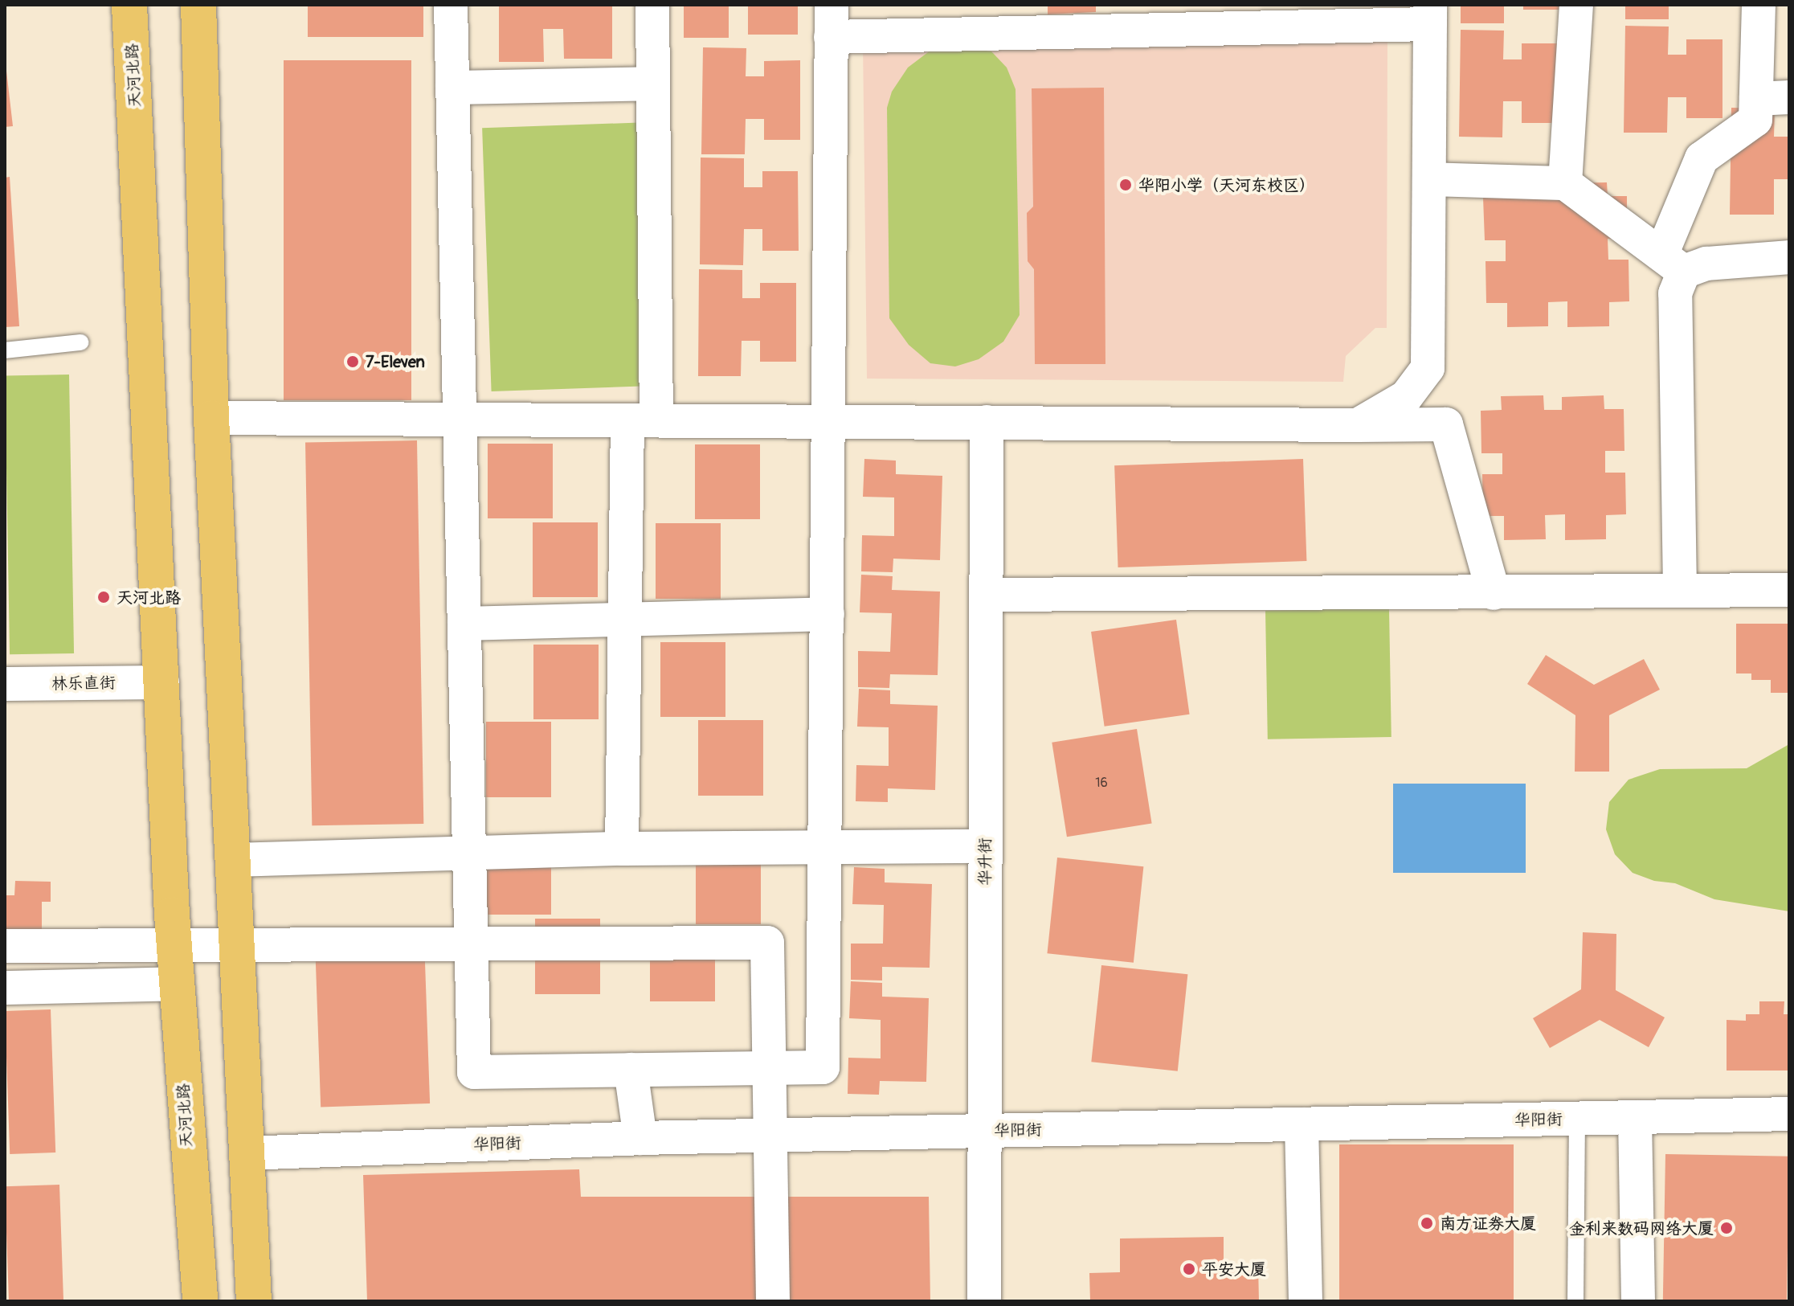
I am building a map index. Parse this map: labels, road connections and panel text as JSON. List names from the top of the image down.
{
  "streets": {
    "main road": ["天河北路"],
    "street": ["林乐直街", "华升街", "华阳街"]
  },
  "crossings": [
    ["天河北路", "林乐直街"],
    ["华升街", "华阳街"]
  ],
  "places": [
    "华阳小学（天河东校区）",
    "7-Eleven",
    "天河北路",
    "南方证券大厦",
    "金利来数码网络大厦",
    "平安大厦"
  ],
  "house_numbers": ["16"]
}
